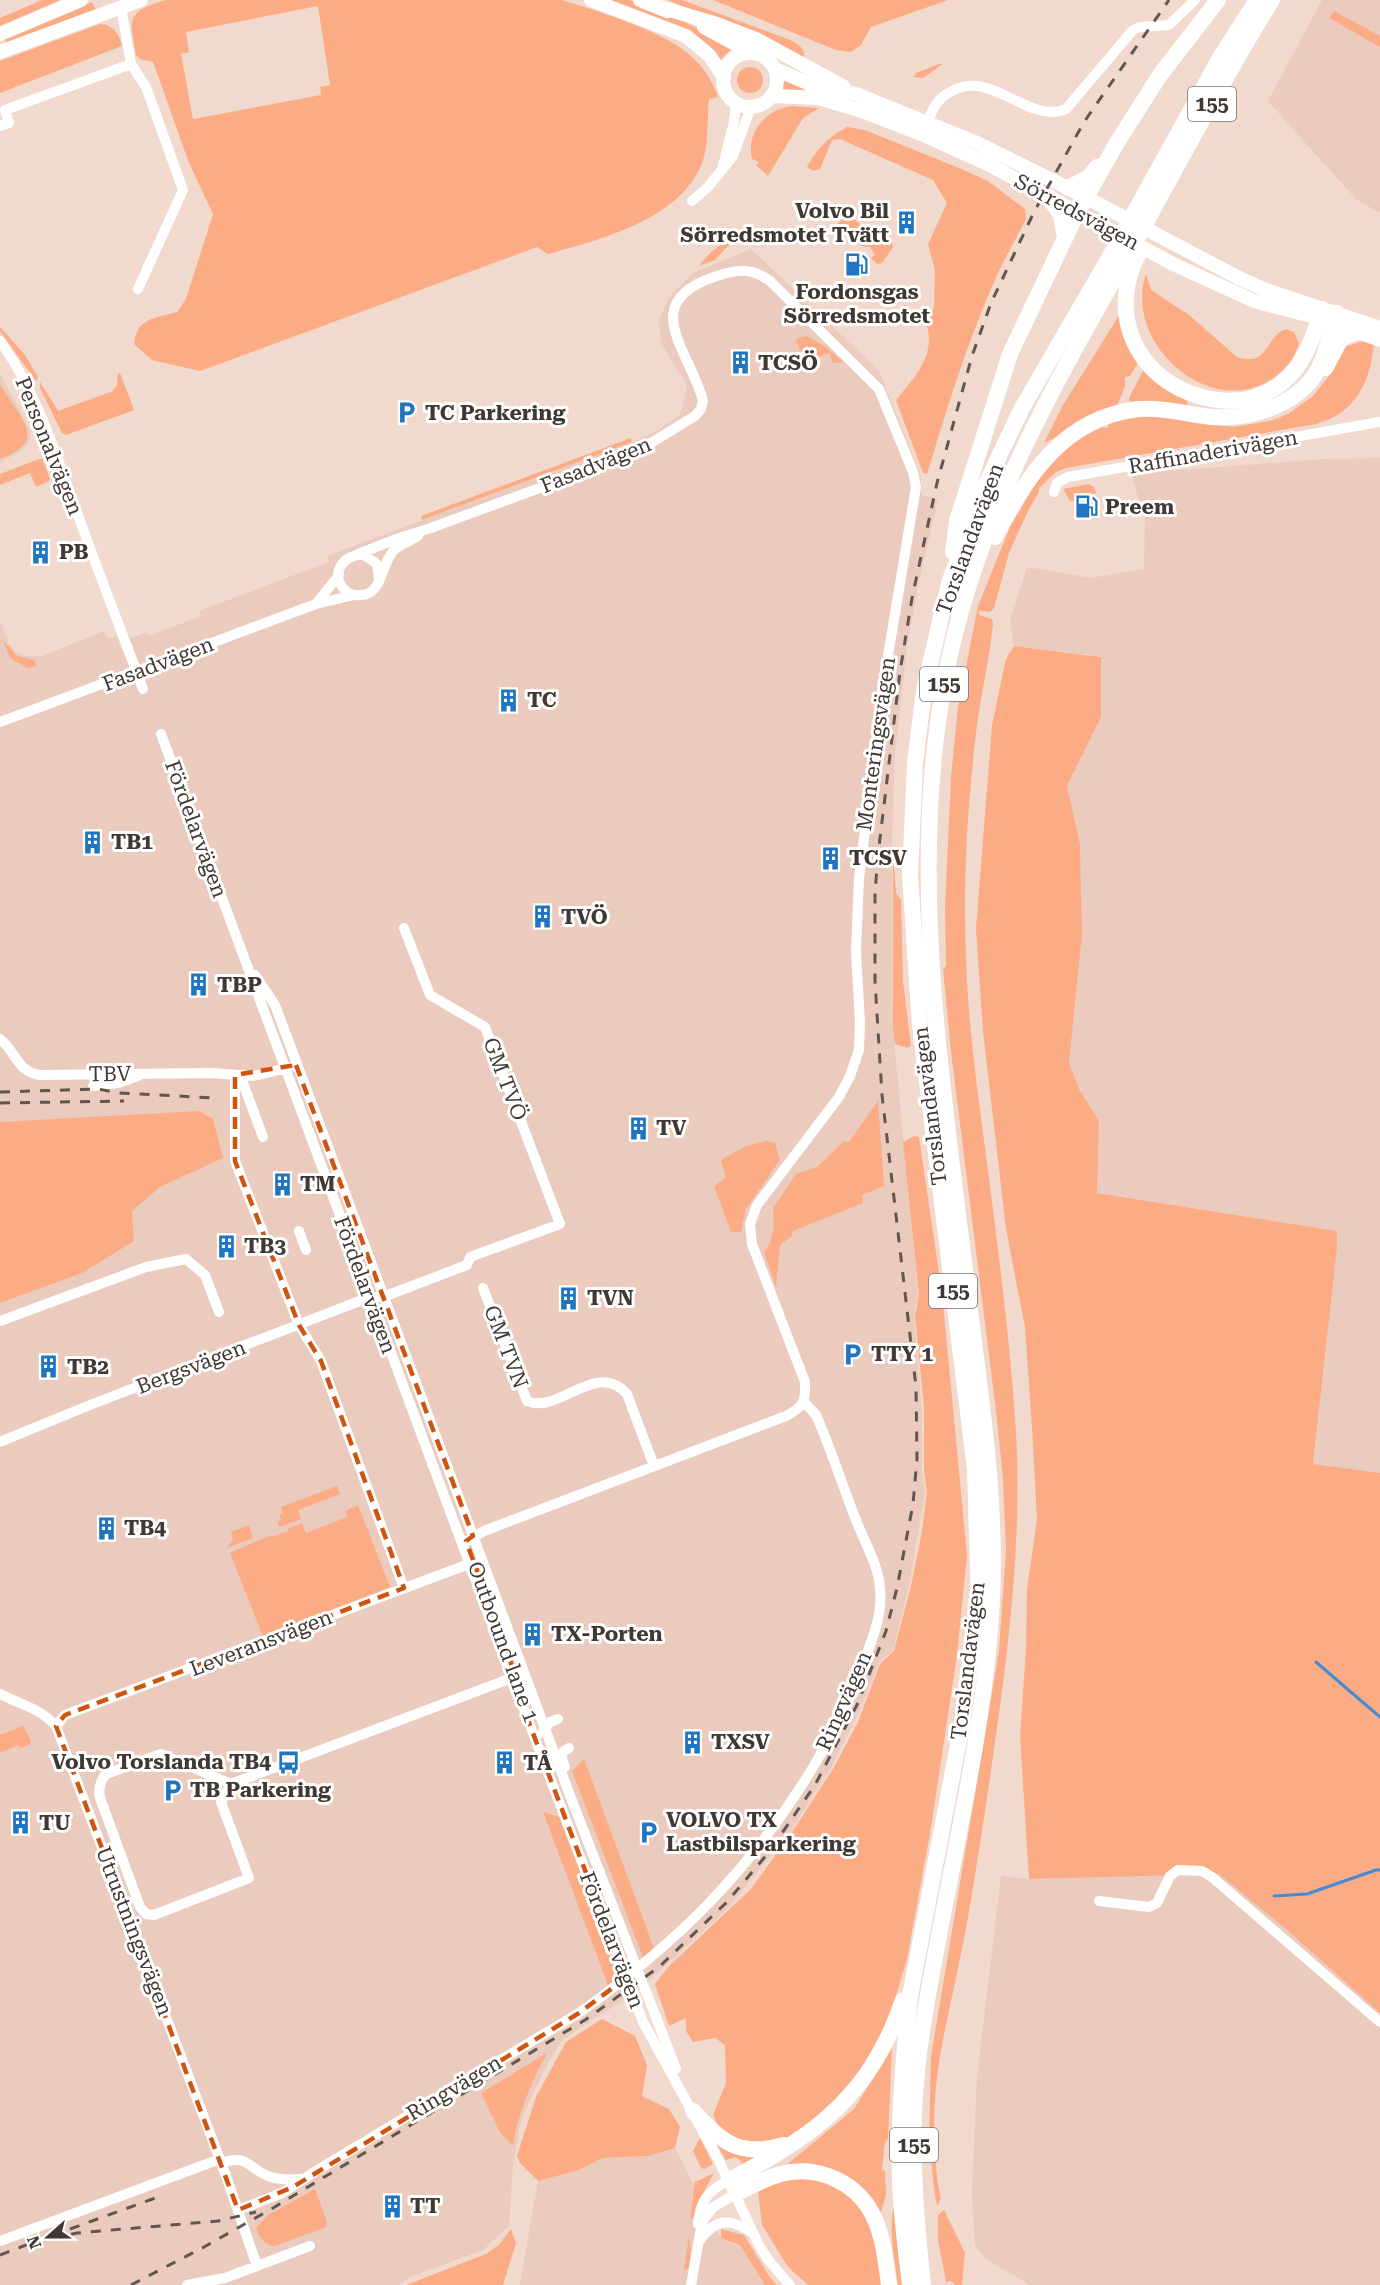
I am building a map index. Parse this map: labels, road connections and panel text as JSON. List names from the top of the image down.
{
  "streets": {
    "main road": ["155", "Torslandavägen"],
    "street": [
      "Sörredsvägen",
      "Personalvägen",
      "Raffinaderivägen",
      "Fasadvägen",
      "Monteringsvägen",
      "Fördelarvägen",
      "TBV",
      "GM TVÖ",
      "GM TVN",
      "Bergsvägen",
      "Outbound lane 1",
      "Leveransvägen",
      "Ringvägen",
      "Utrustningsvägen"
    ]
  },
  "crossings": [
    ["Personalvägen", "Fasadvägen"],
    ["Fasadvägen", "Monteringsvägen"],
    ["Monteringsvägen", "Ringvägen"],
    ["Fördelarvägen", "TBV"],
    ["Fördelarvägen", "GM TVÖ"],
    ["Fördelarvägen", "Bergsvägen"],
    ["Fördelarvägen", "Outbound lane 1"],
    ["GM TVÖ", "Bergsvägen"],
    ["Leveransvägen", "Utrustningsvägen"],
    ["Ringvägen", "Utrustningsvägen"]
  ],
  "places": {
    "building": [
      "Volvo Bil Sörredsmotet Tvätt",
      "TCSÖ",
      "PB",
      "TC",
      "TB1",
      "TCSV",
      "TVÖ",
      "TBP",
      "TV",
      "TM",
      "TB3",
      "TVN",
      "TB2",
      "TB4",
      "TX-Porten",
      "TXSV",
      "TÅ",
      "TU",
      "TT"
    ],
    "fuel station": ["Fordonsgas Sörredsmotet", "Preem"],
    "parking": [
      "TC Parkering",
      "TTY 1",
      "TB Parkering",
      "VOLVO TX Lastbilsparkering"
    ],
    "bus stop": ["Volvo Torslanda TB4"]
  },
  "north": "left"
}
